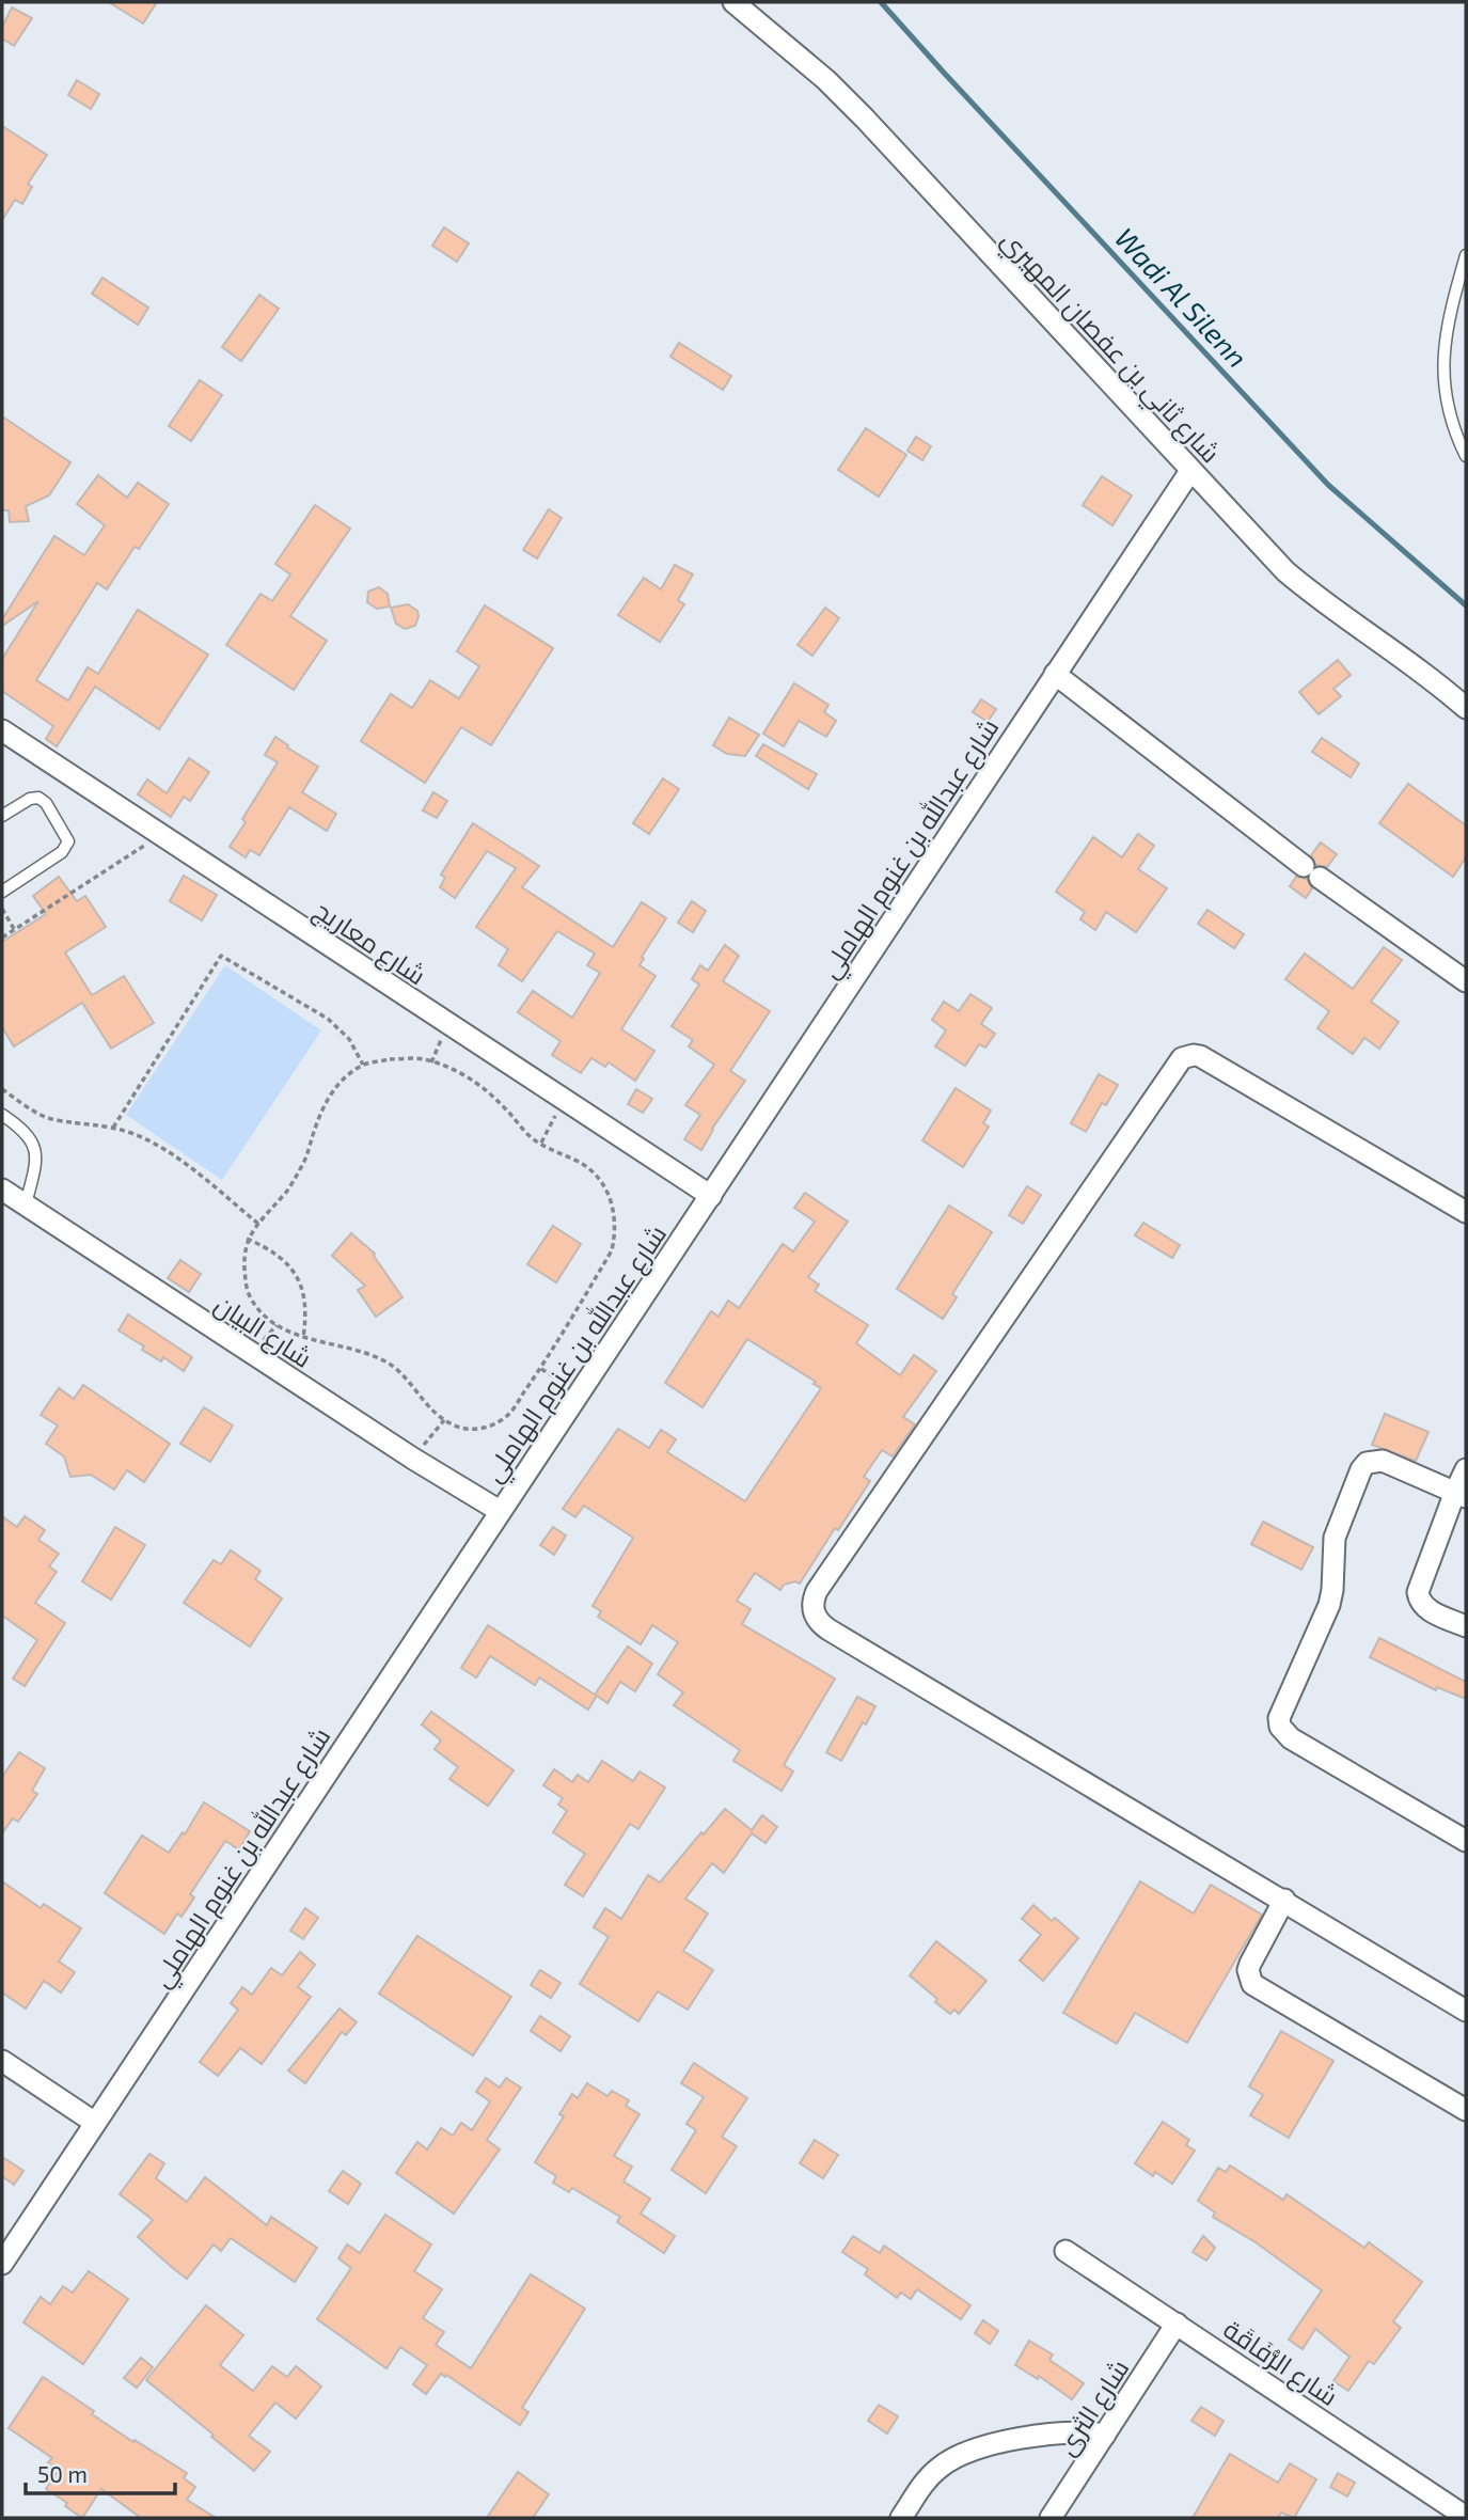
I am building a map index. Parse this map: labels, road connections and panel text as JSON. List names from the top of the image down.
{
  "streets": {
    "street": [
      "شارع ثاني بن عفصان المهيري",
      "شارع عبدالله بن غنوم الهاملي",
      "شارع معاريج",
      "شارع البيان",
      "شارع الرُّفَاقَة",
      "شارع الثرى"
    ]
  },
  "crossings": [
    ["شارع ثاني بن عفصان المهيري", "شارع عبدالله بن غنوم الهاملي"],
    ["شارع عبدالله بن غنوم الهاملي", "شارع معاريج"],
    ["شارع عبدالله بن غنوم الهاملي", "شارع البيان"],
    ["شارع الرُّفَاقَة", "شارع الثرى"]
  ],
  "water": ["Wadi Al Silenn"],
  "scale_bar": "50 m"
}
